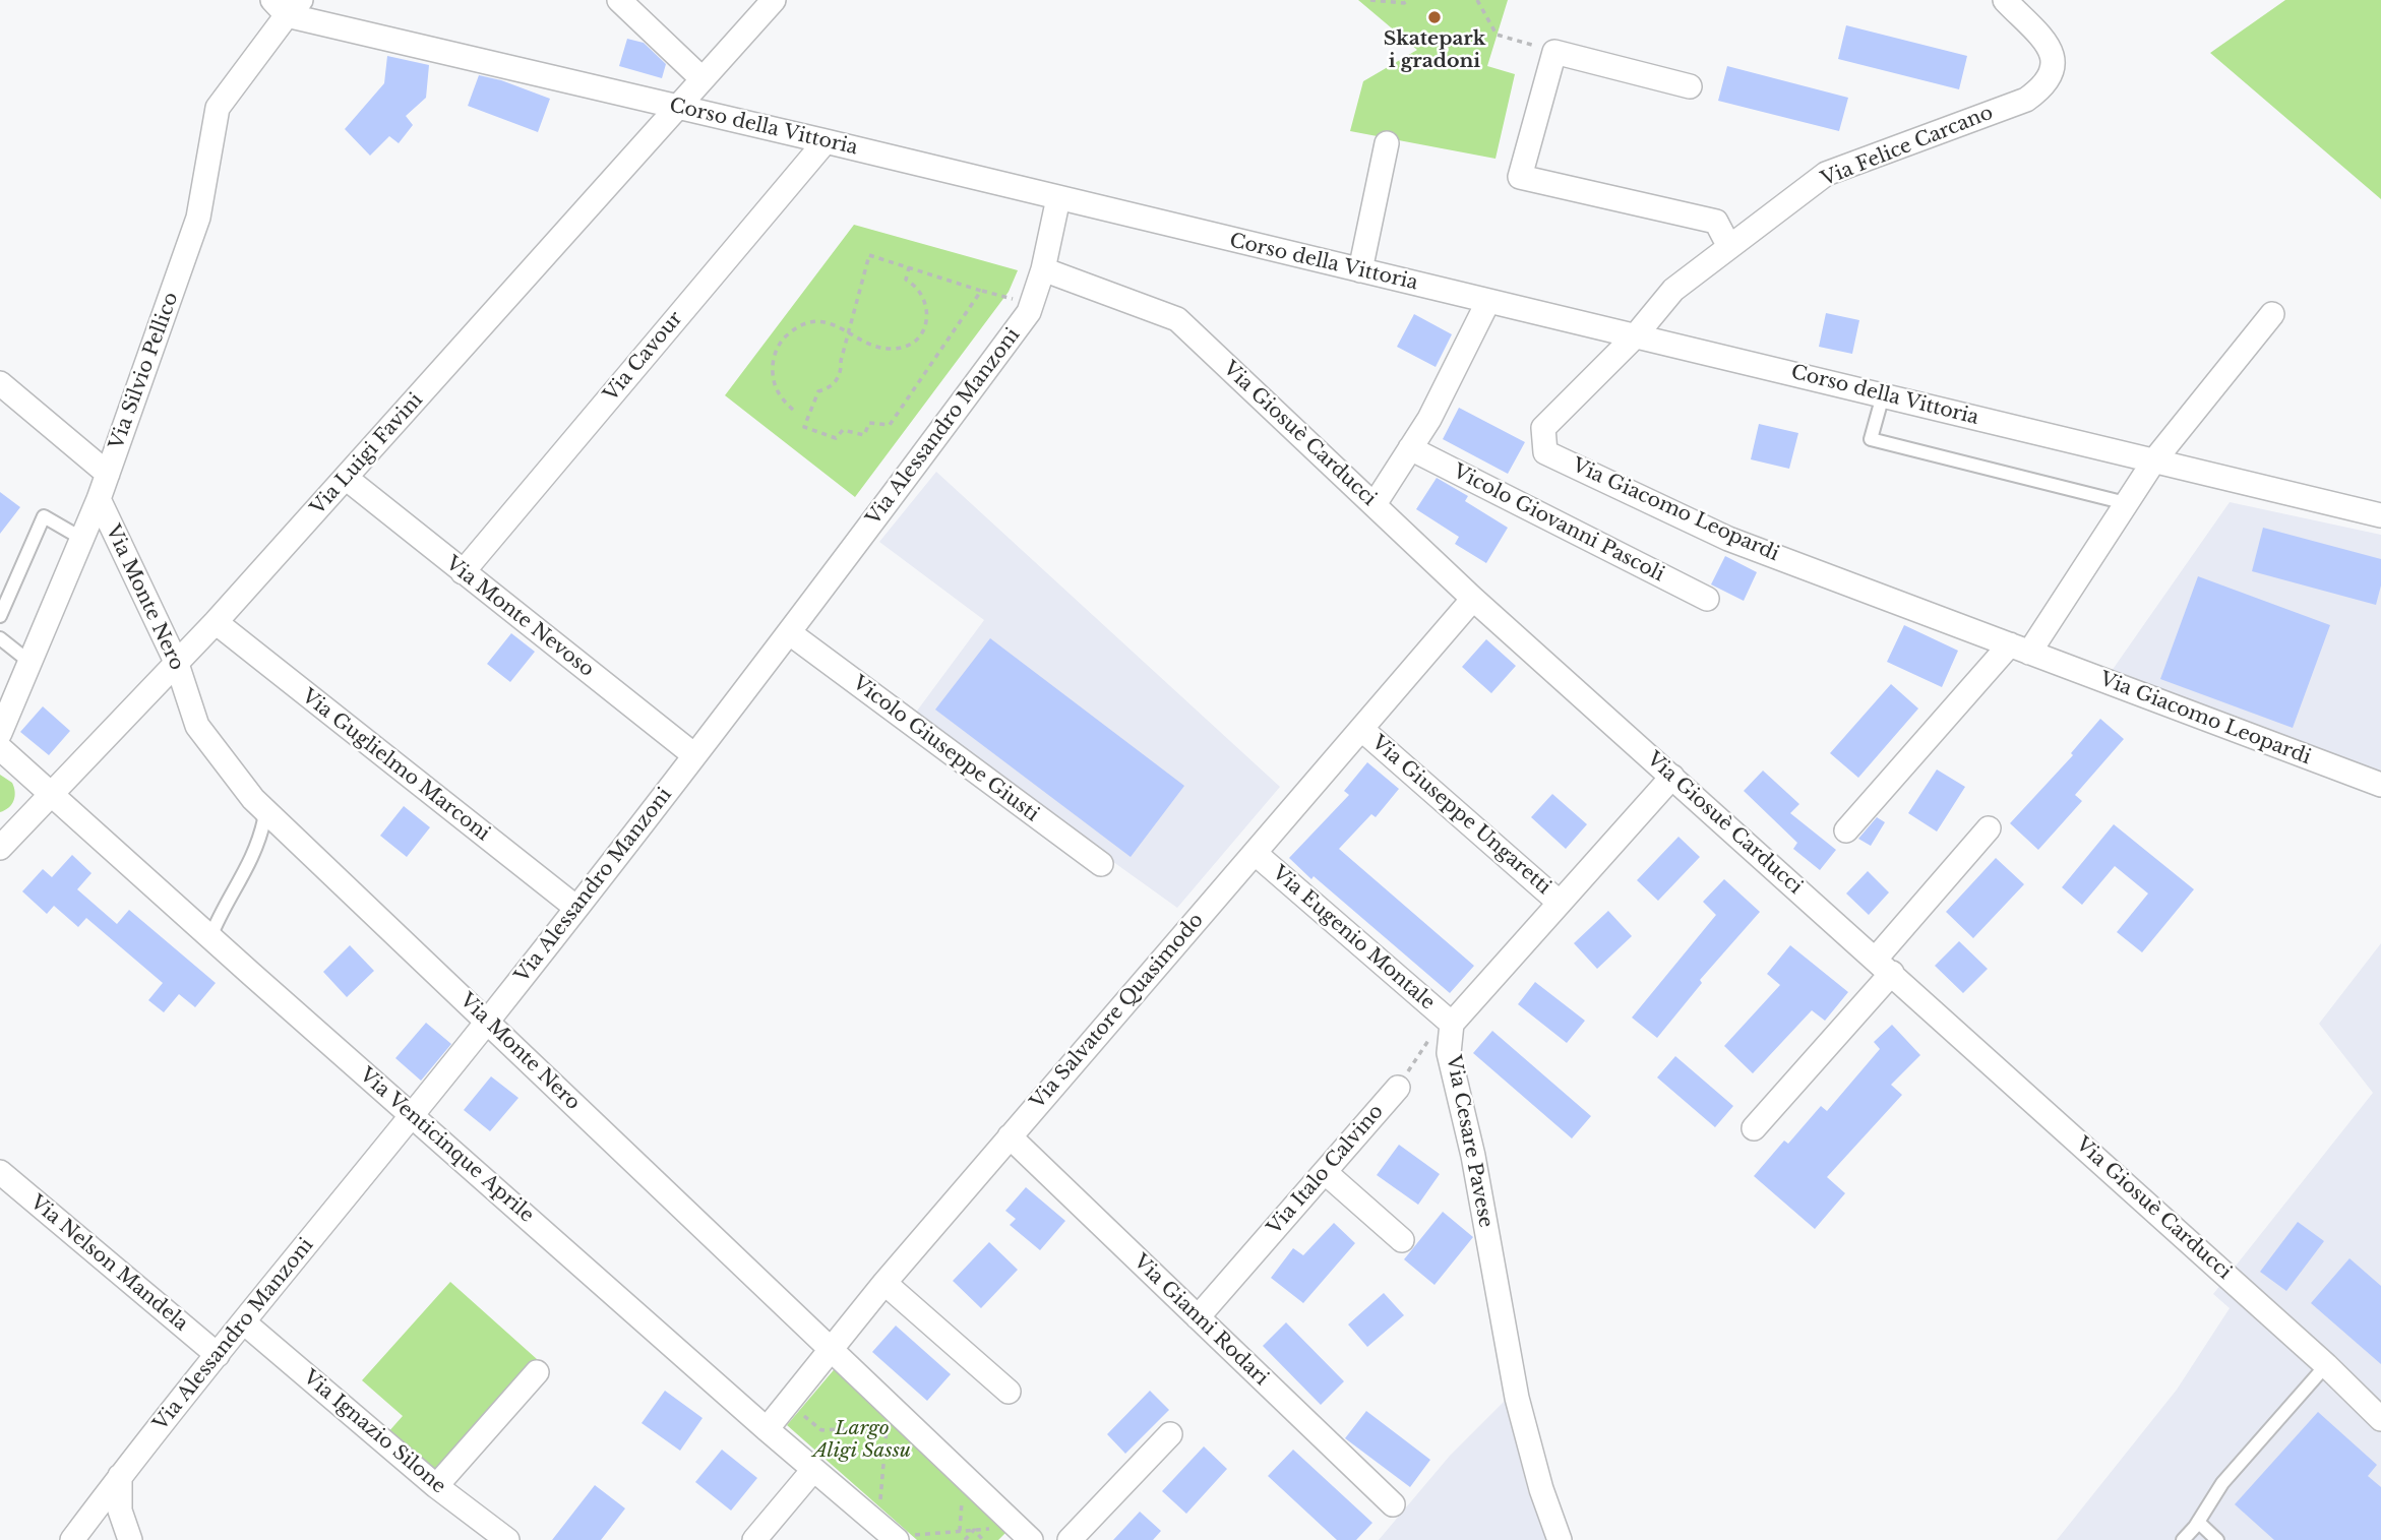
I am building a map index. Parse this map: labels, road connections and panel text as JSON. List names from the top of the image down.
{
  "streets": {
    "street": [
      "Corso della Vittoria",
      "Via Felice Carcano",
      "Via Cavour",
      "Via Silvio Pellico",
      "Via Alessandro Manzoni",
      "Via Giosuè Carducci",
      "Via Luigi Favini",
      "Via Giacomo Leopardi",
      "Vicolo Giovanni Pascoli",
      "Via Monte Nero",
      "Via Monte Nevoso",
      "Vicolo Giuseppe Giusti",
      "Via Guglielmo Marconi",
      "Via Giuseppe Ungaretti",
      "Via Eugenio Montale",
      "Via Salvatore Quasimodo",
      "Via Cesare Pavese",
      "Via Venticinque Aprile",
      "Via Italo Calvino",
      "Via Nelson Mandela",
      "Via Gianni Rodari",
      "Via Ignazio Silone"
    ]
  },
  "crossings": [
    ["Corso della Vittoria", "Via Felice Carcano"],
    ["Corso della Vittoria", "Via Cavour"],
    ["Corso della Vittoria", "Via Silvio Pellico"],
    ["Corso della Vittoria", "Via Alessandro Manzoni"],
    ["Corso della Vittoria", "Via Luigi Favini"],
    ["Corso della Vittoria", "Via Giacomo Leopardi"],
    ["Via Felice Carcano", "Via Giacomo Leopardi"],
    ["Via Cavour", "Via Monte Nevoso"],
    ["Via Silvio Pellico", "Via Monte Nero"],
    ["Via Alessandro Manzoni", "Via Giosuè Carducci"],
    ["Via Alessandro Manzoni", "Via Monte Nero"],
    ["Via Alessandro Manzoni", "Via Monte Nevoso"],
    ["Via Alessandro Manzoni", "Vicolo Giuseppe Giusti"],
    ["Via Alessandro Manzoni", "Via Guglielmo Marconi"],
    ["Via Alessandro Manzoni", "Via Venticinque Aprile"],
    ["Via Alessandro Manzoni", "Via Nelson Mandela"],
    ["Via Alessandro Manzoni", "Via Ignazio Silone"],
    ["Via Giosuè Carducci", "Via Salvatore Quasimodo"],
    ["Via Luigi Favini", "Via Monte Nero"],
    ["Via Luigi Favini", "Via Monte Nevoso"],
    ["Via Luigi Favini", "Via Guglielmo Marconi"],
    ["Via Luigi Favini", "Via Venticinque Aprile"],
    ["Via Monte Nero", "Via Salvatore Quasimodo"],
    ["Via Giuseppe Ungaretti", "Via Salvatore Quasimodo"],
    ["Via Eugenio Montale", "Via Salvatore Quasimodo"],
    ["Via Eugenio Montale", "Via Cesare Pavese"],
    ["Via Eugenio Montale", "Via Italo Calvino"],
    ["Via Salvatore Quasimodo", "Via Venticinque Aprile"],
    ["Via Salvatore Quasimodo", "Via Gianni Rodari"],
    ["Via Cesare Pavese", "Via Italo Calvino"],
    ["Via Italo Calvino", "Via Gianni Rodari"]
  ],
  "parks": ["Largo Aligi Sassu"],
  "places": ["Skatepark i gradoni"]
}
